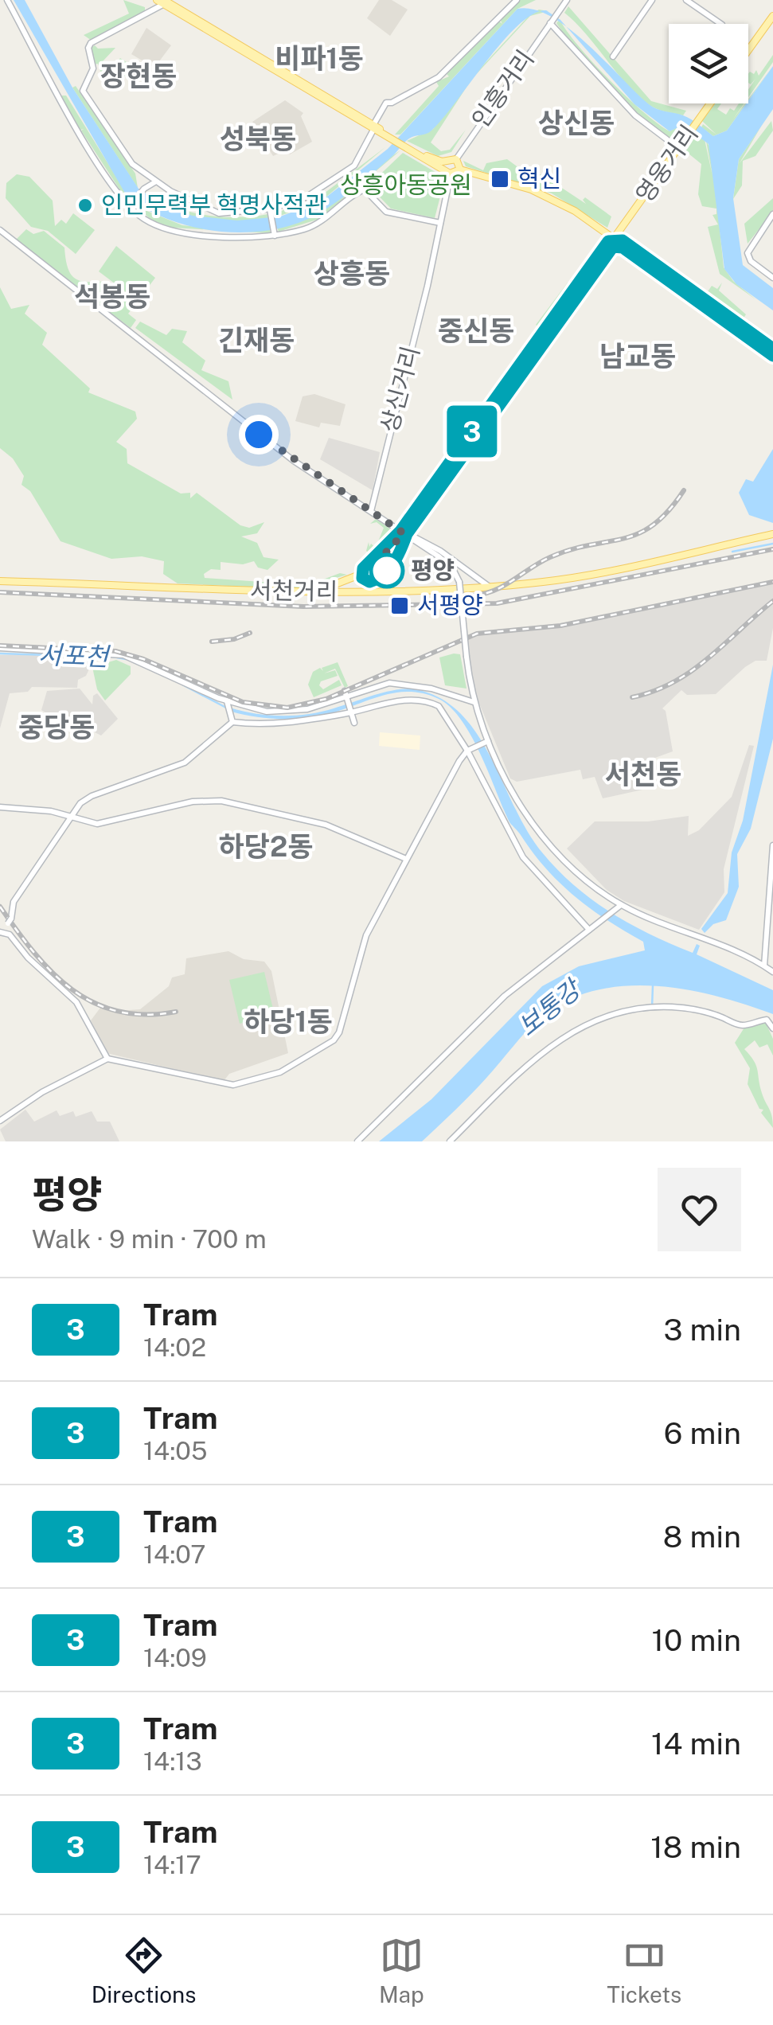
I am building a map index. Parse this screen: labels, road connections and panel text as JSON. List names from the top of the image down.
{
  "streets": {
    "main road": ["영웅거리", "서천거리"],
    "street": ["인흥거리", "상신거리"]
  },
  "crossings": [
    ["영웅거리", "서천거리"]
  ],
  "districts": [
    "비파1동",
    "장현동",
    "상신동",
    "성북동",
    "상흥동",
    "석봉동",
    "중신동",
    "긴재동",
    "남교동",
    "중당동",
    "서천동",
    "하당2동",
    "하당1동"
  ],
  "water": ["서포천", "보통강"],
  "parks": ["상흥아동공원"],
  "places": {
    "transit": ["혁신", "서평양"],
    "other": ["인민무력부 혁명사적관", "평양"]
  },
  "lines": ["tram line 3"],
  "page": {
    "on_map": "3",
    "heading": ["평양", "Walk · 9 min · 700 m"],
    "list": [
      {
        "mark": "3",
        "name": "Tram",
        "note": "14:02",
        "value": "3 min"
      },
      {
        "mark": "3",
        "name": "Tram",
        "note": "14:05",
        "value": "6 min"
      },
      {
        "mark": "3",
        "name": "Tram",
        "note": "14:07",
        "value": "8 min"
      },
      {
        "mark": "3",
        "name": "Tram",
        "note": "14:09",
        "value": "10 min"
      },
      {
        "mark": "3",
        "name": "Tram",
        "note": "14:13",
        "value": "14 min"
      },
      {
        "mark": "3",
        "name": "Tram",
        "note": "14:17",
        "value": "18 min"
      }
    ],
    "tabs": ["Directions", "Map", "Tickets"]
  }
}
